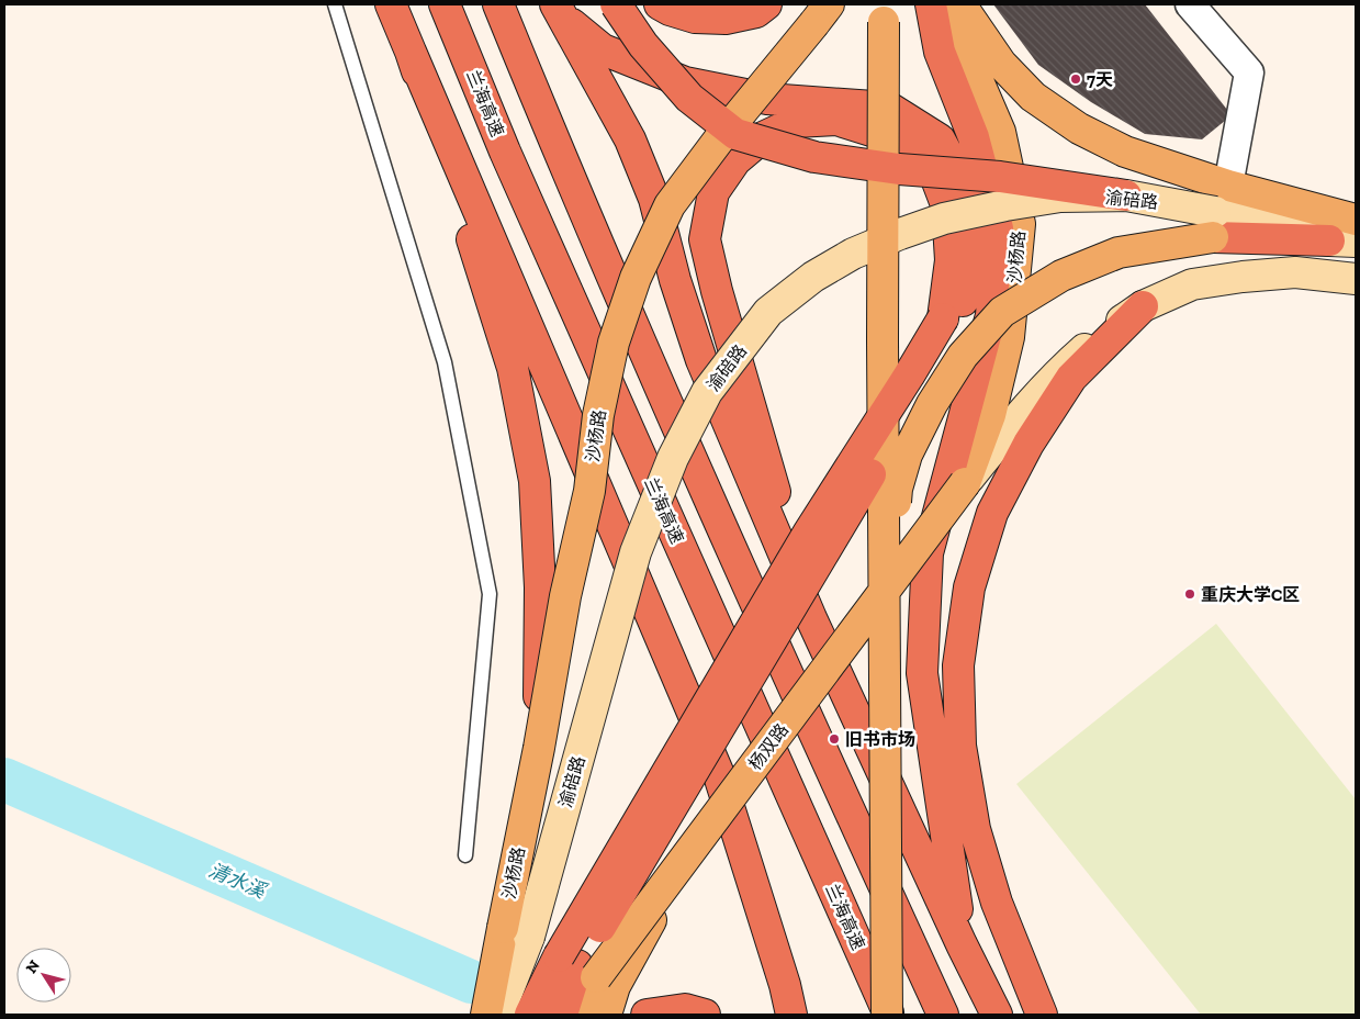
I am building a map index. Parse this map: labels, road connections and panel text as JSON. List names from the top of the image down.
{
  "streets": {
    "highway": ["兰海高速"],
    "main road": ["渝碚路", "沙杨路", "杨双路"]
  },
  "crossings": [
    ["渝碚路", "沙杨路"],
    ["沙杨路", "杨双路"]
  ],
  "water": ["清水溪"],
  "places": ["7天", "重庆大学C区", "旧书市场"],
  "north": "top left"
}
